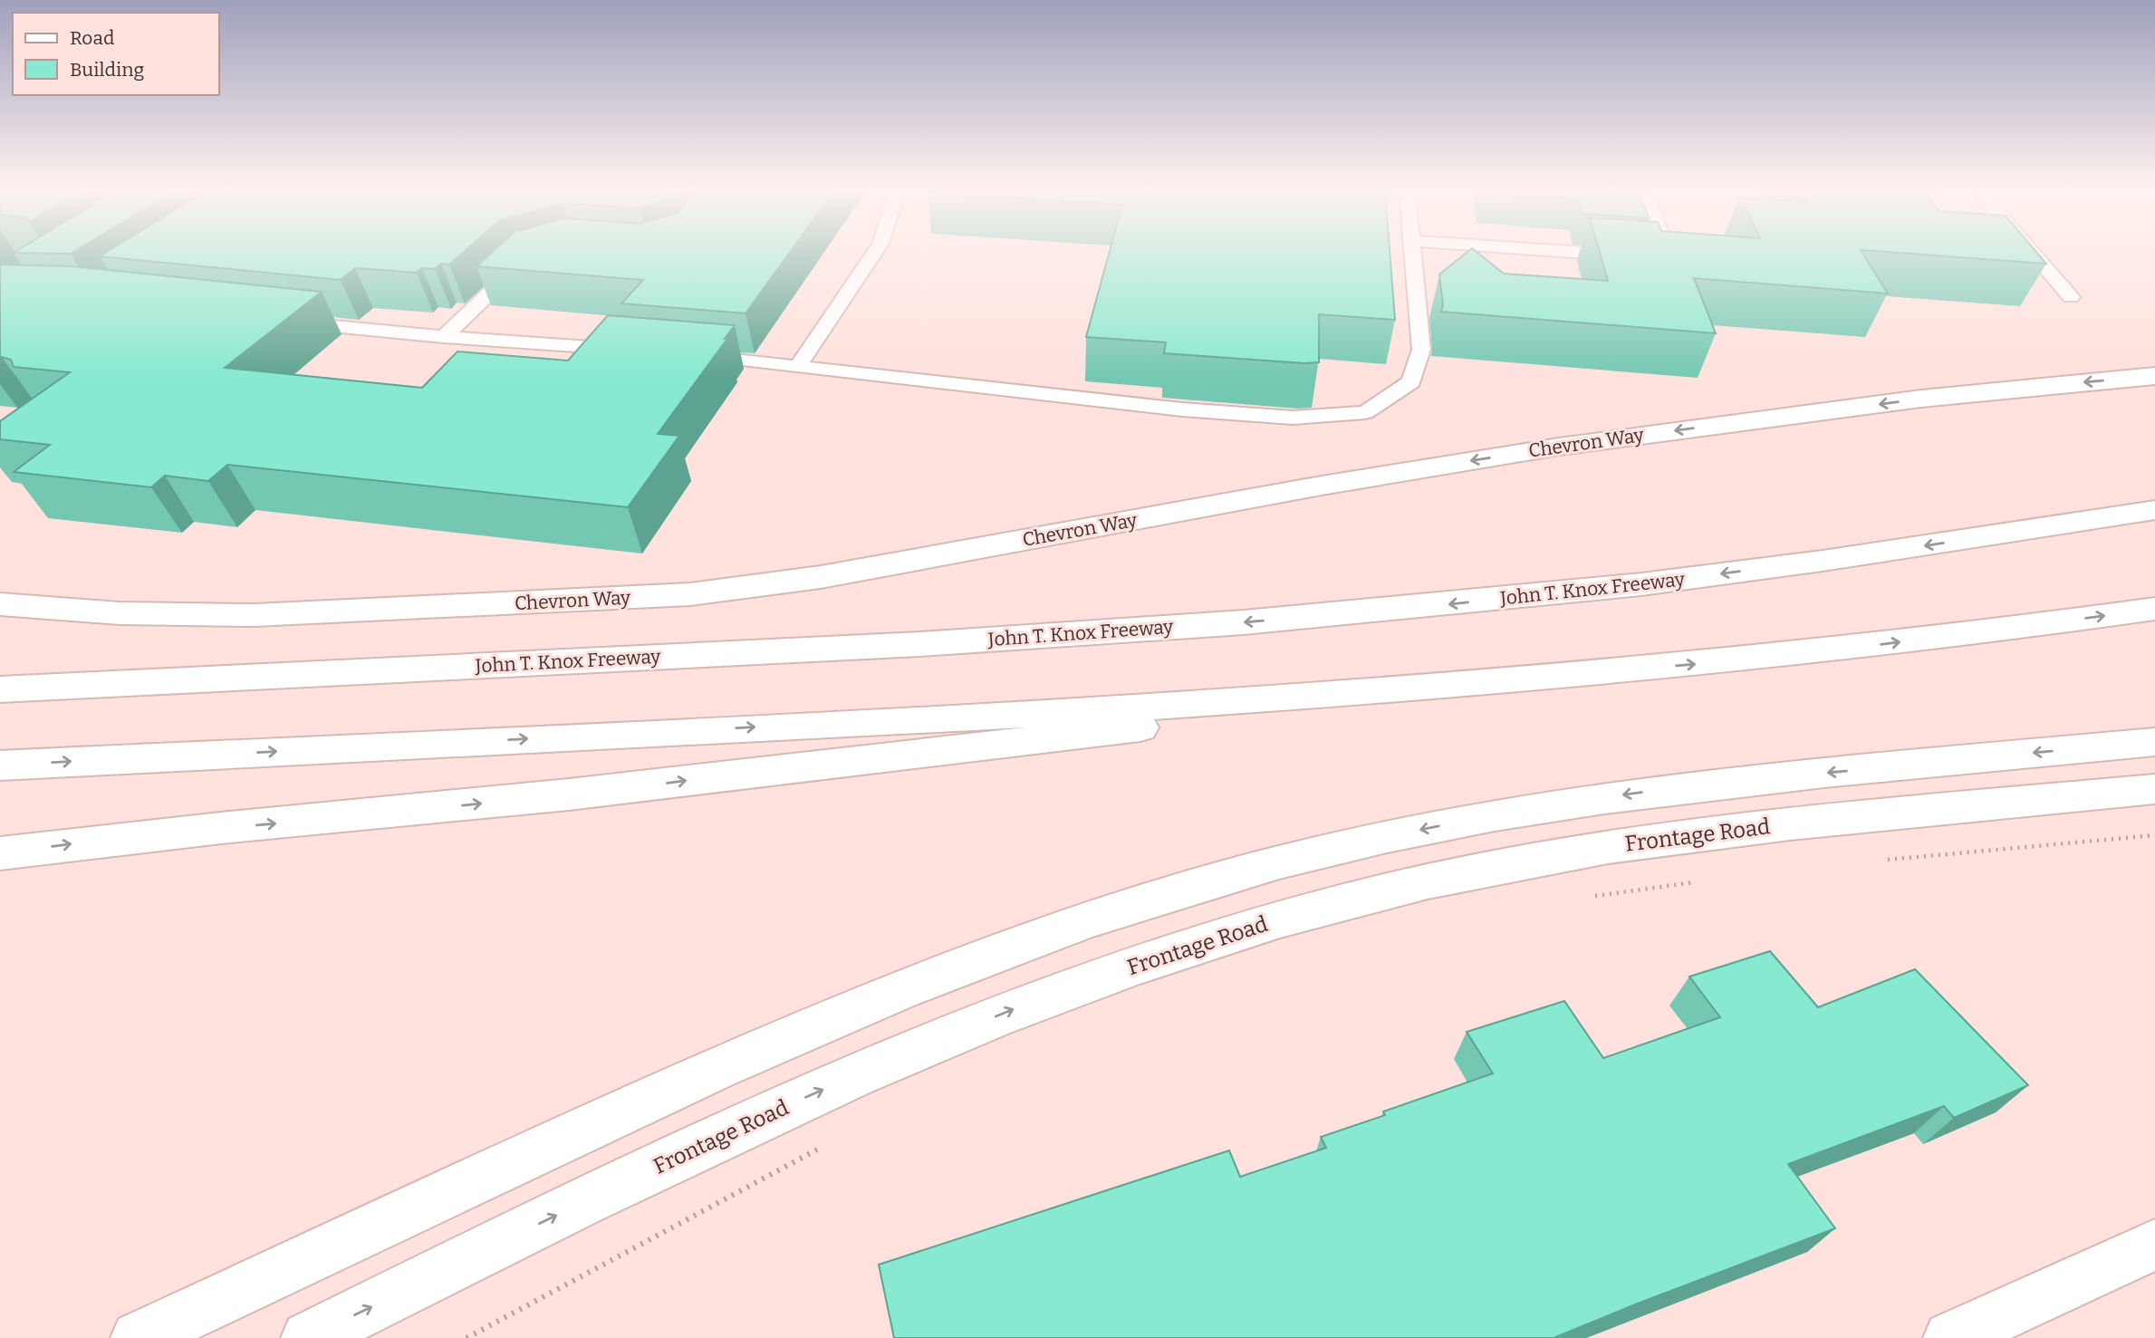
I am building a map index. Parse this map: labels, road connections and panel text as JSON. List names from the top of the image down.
{
  "streets": {
    "main road": ["Chevron Way", "John T. Knox Freeway", "Frontage Road"]
  },
  "legend": ["Road", "Building"]
}
